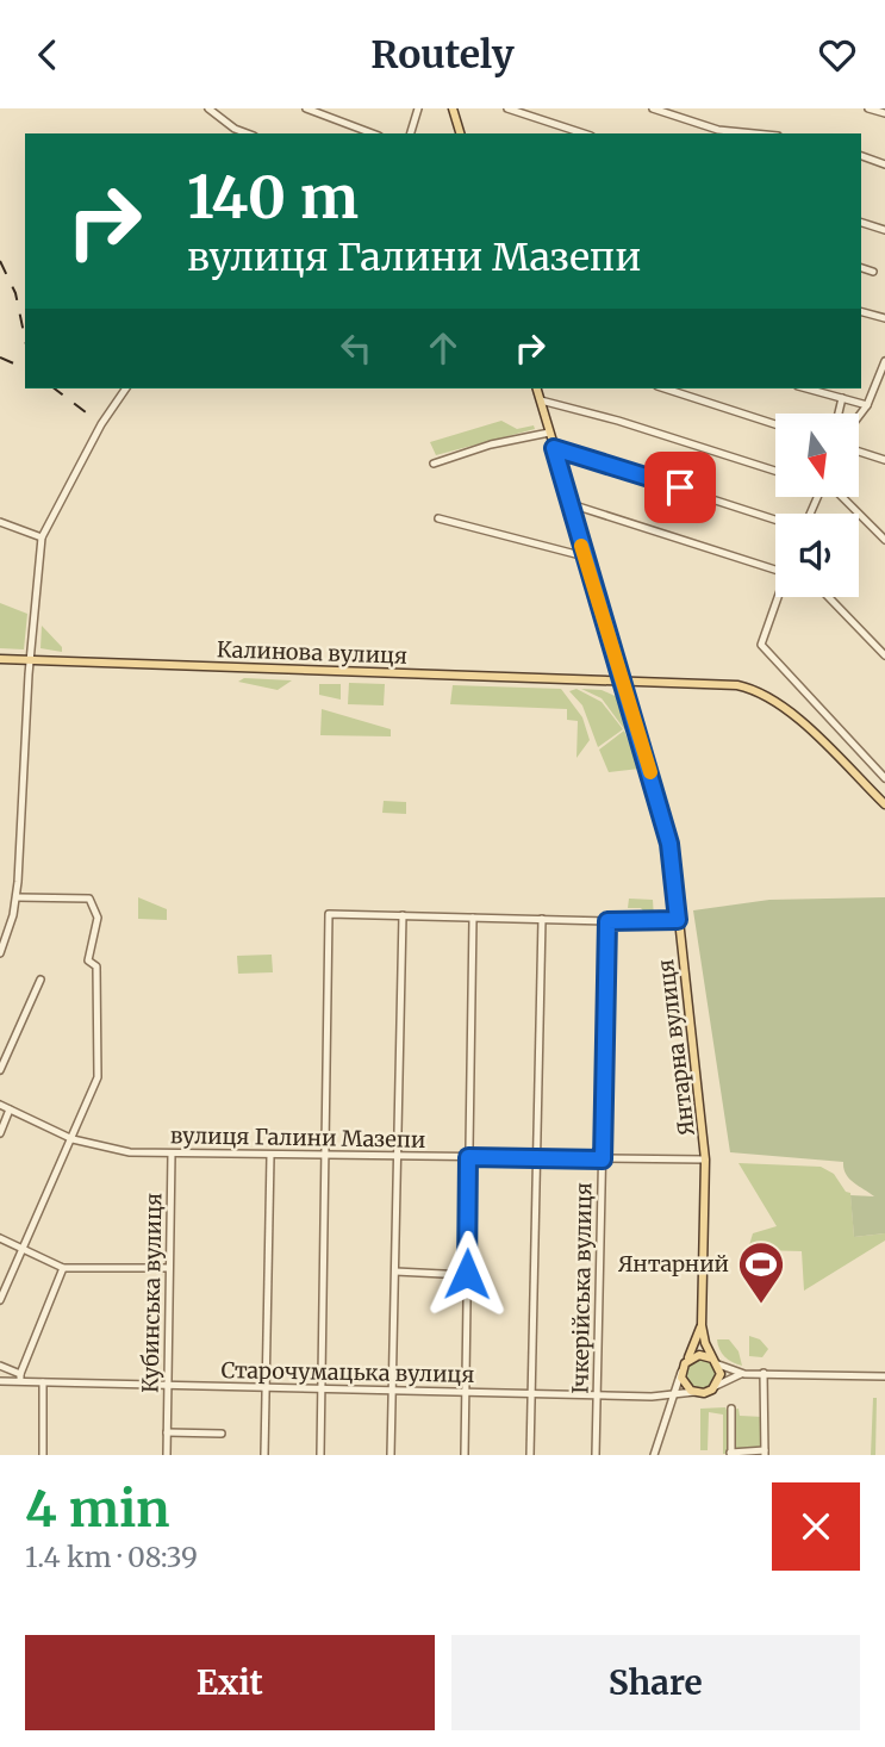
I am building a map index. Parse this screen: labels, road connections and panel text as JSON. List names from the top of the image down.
{
  "streets": {
    "main road": ["Калинова вулиця", "Янтарна вулиця", "Старочумацька вулиця"],
    "street": ["вулиця Галини Мазепи", "Ічкерійська вулиця", "Кубинська вулиця"]
  },
  "crossings": [
    ["Калинова вулиця", "Янтарна вулиця"],
    ["Янтарна вулиця", "вулиця Галини Мазепи"],
    ["Янтарна вулиця", "Старочумацька вулиця"],
    ["вулиця Галини Мазепи", "Ічкерійська вулиця"],
    ["вулиця Галини Мазепи", "Кубинська вулиця"],
    ["Ічкерійська вулиця", "Старочумацька вулиця"],
    ["Кубинська вулиця", "Старочумацька вулиця"]
  ],
  "places": {
    "sports": ["Янтарний"]
  },
  "north": "bottom",
  "page": {
    "header": "Routely",
    "turn": ["140 m", "вулиця Галини Мазепи"],
    "heading": ["4 min", "1.4 km · 08:39"],
    "buttons": ["Exit", "Share"]
  }
}
